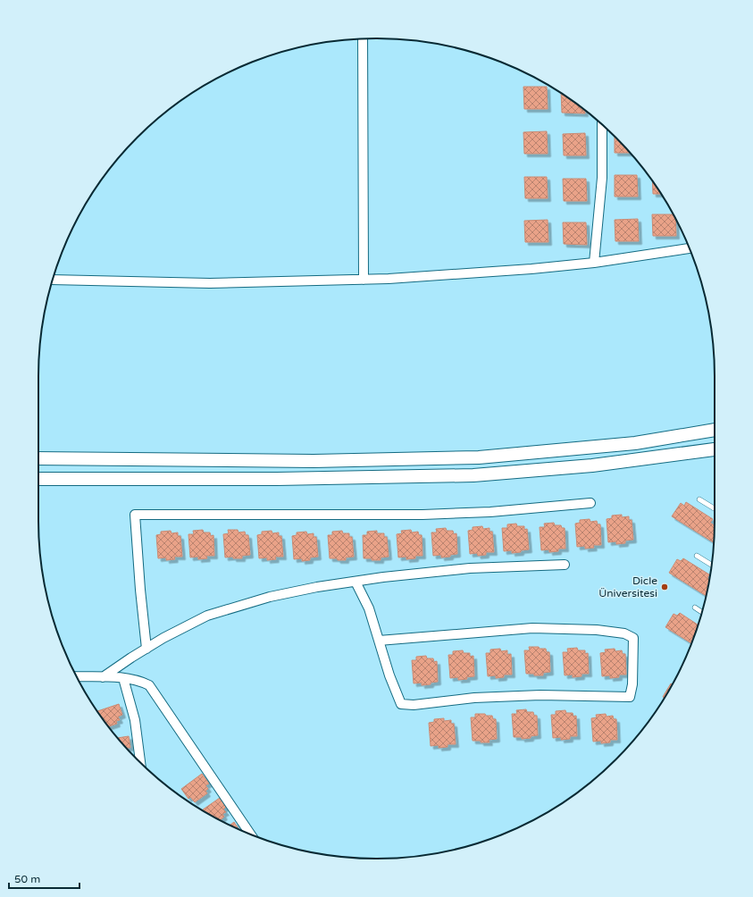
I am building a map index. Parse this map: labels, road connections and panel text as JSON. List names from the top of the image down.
{
  "places": ["Dicle Üniversitesi"],
  "scale_bar": "50 m"
}
